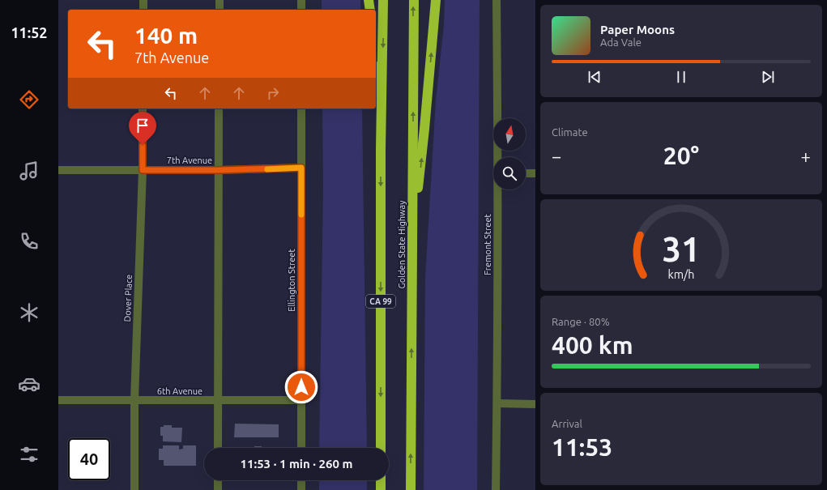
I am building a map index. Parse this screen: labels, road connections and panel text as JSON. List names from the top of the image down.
{
  "streets": {
    "highway": ["Golden State Highway", "CA 99"],
    "street": [
      "7th Avenue",
      "Fremont Street",
      "Ellington Street",
      "Dover Place",
      "6th Avenue"
    ]
  },
  "crossings": [
    ["7th Avenue", "Ellington Street"],
    ["7th Avenue", "Dover Place"],
    ["Ellington Street", "6th Avenue"],
    ["Dover Place", "6th Avenue"]
  ],
  "north": "top",
  "page": {
    "tabs": "11:52",
    "turn": ["140 m", "7th Avenue"],
    "song": ["Paper Moons", "Ada Vale"],
    "tile": [
      "Climate",
      ["Range · 80%", "400 km"],
      ["Arrival", "11:53"]
    ],
    "heat": ["−", "20°", "+"],
    "limit": "40",
    "trip": "11:53 · 1 min · 260 m",
    "gauge": ["31", "km/h"]
  }
}
